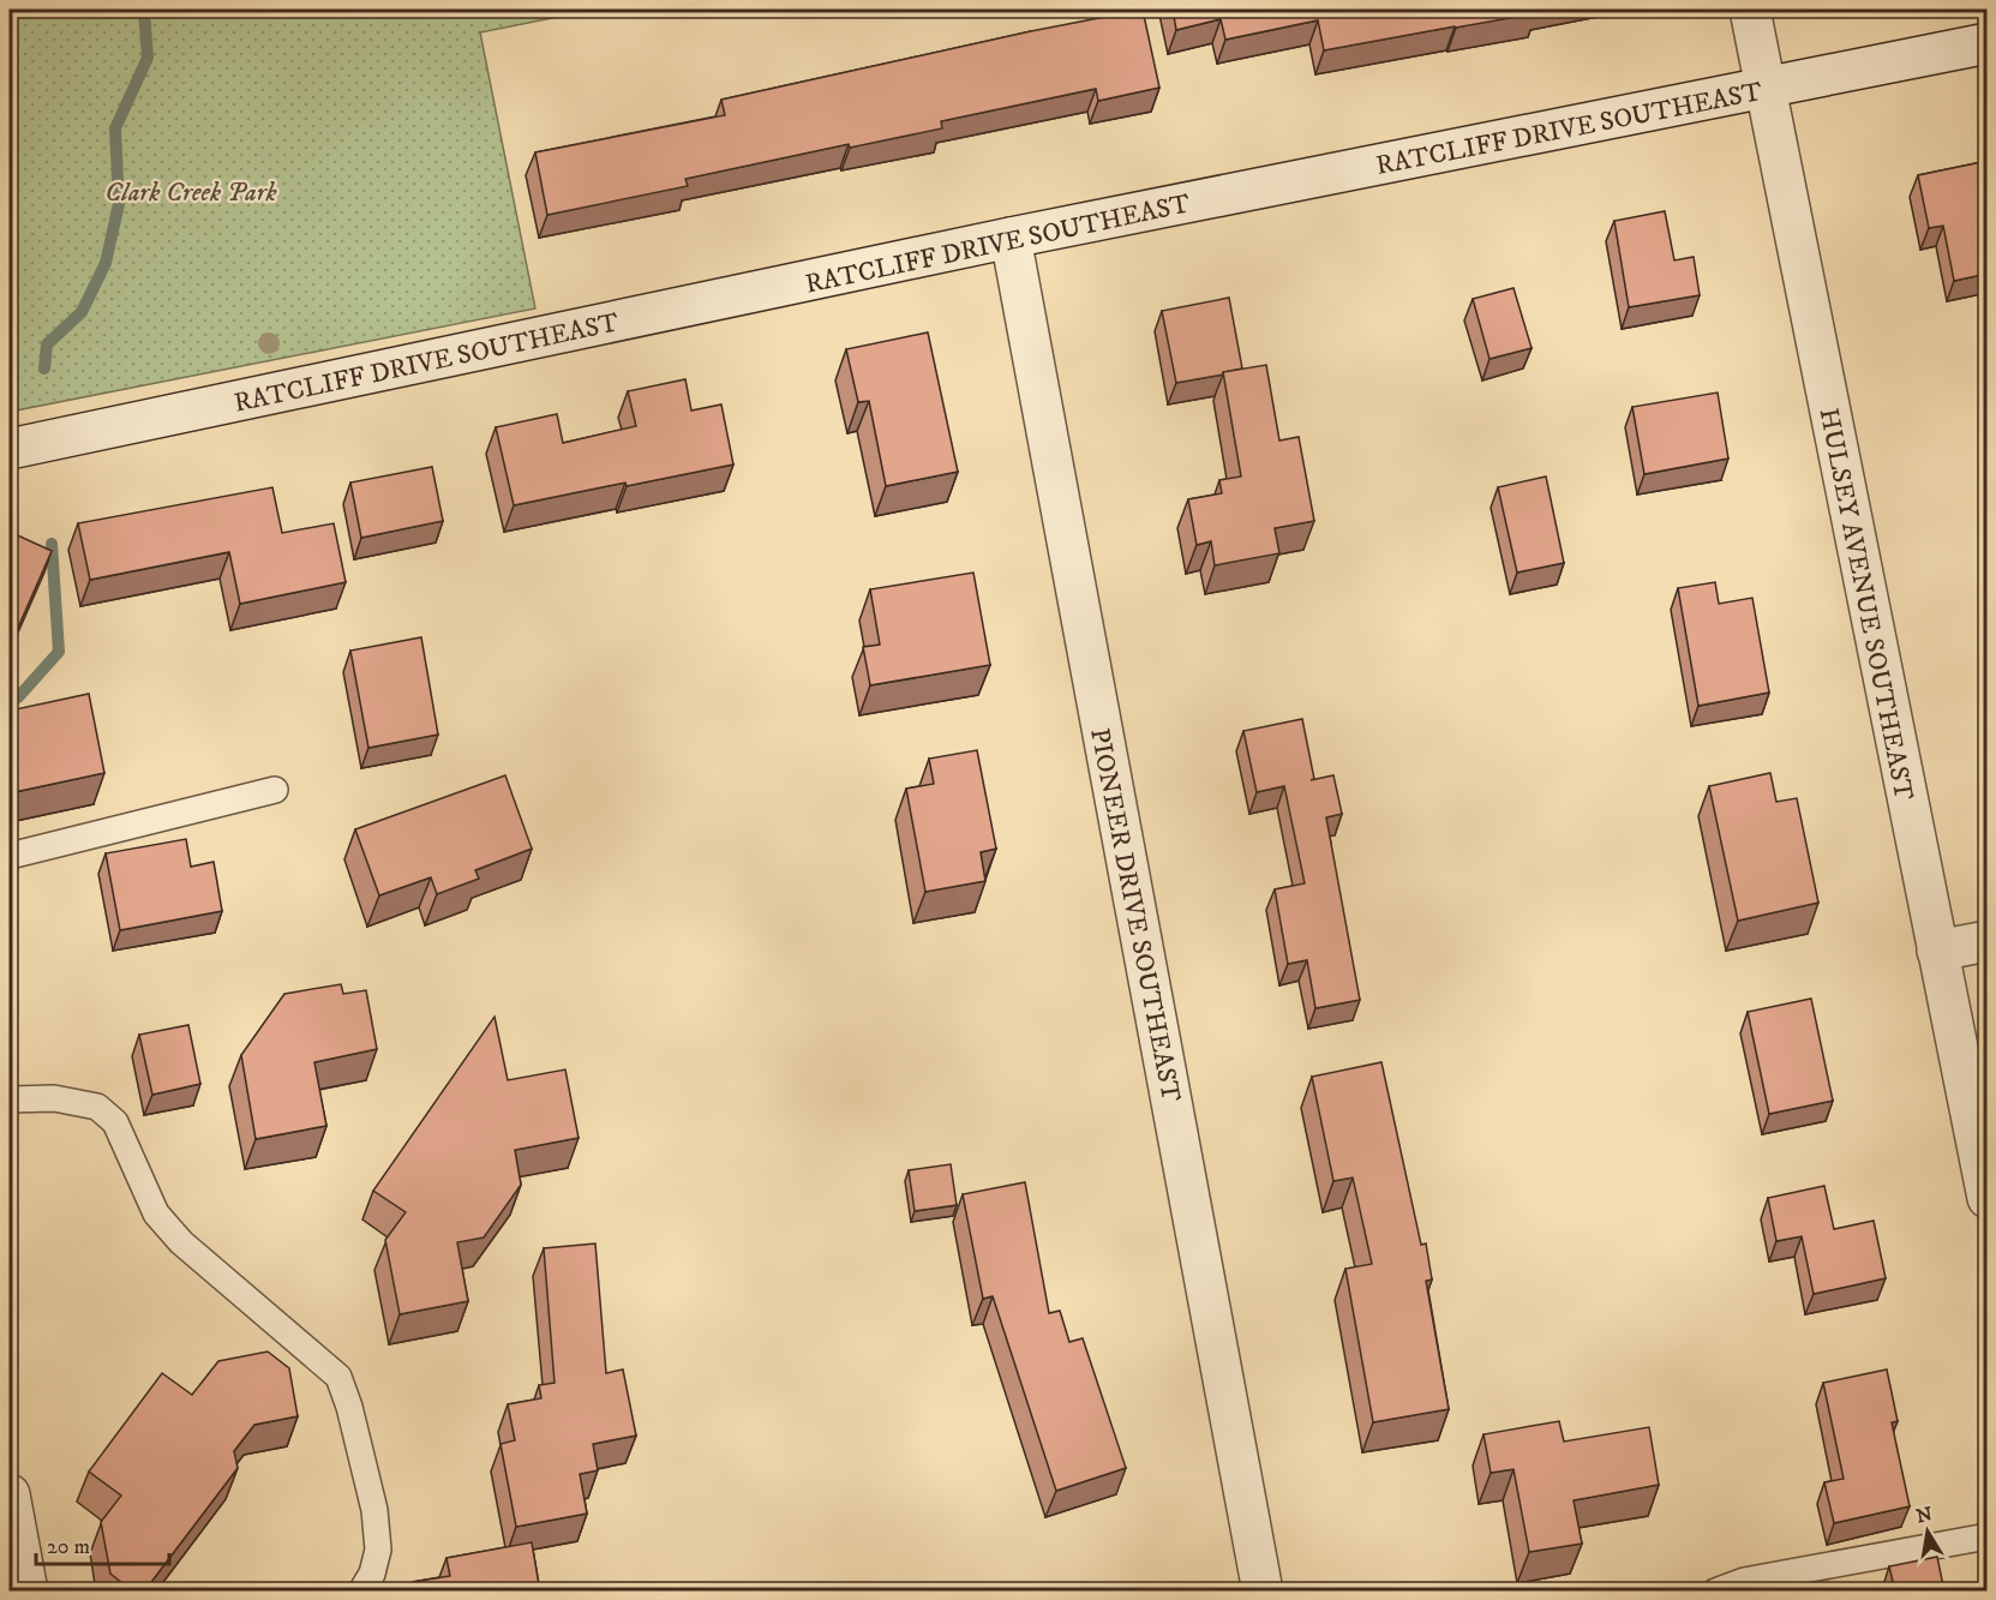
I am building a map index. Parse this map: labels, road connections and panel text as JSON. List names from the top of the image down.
{
  "streets": {
    "street": ["RATCLIFF DRIVE SOUTHEAST", "HULSEY AVENUE SOUTHEAST", "PIONEER DRIVE SOUTHEAST"]
  },
  "crossings": [
    ["RATCLIFF DRIVE SOUTHEAST", "HULSEY AVENUE SOUTHEAST"],
    ["RATCLIFF DRIVE SOUTHEAST", "PIONEER DRIVE SOUTHEAST"]
  ],
  "parks": ["Clark Creek Park"],
  "scale_bar": "20 m",
  "north": "top"
}
